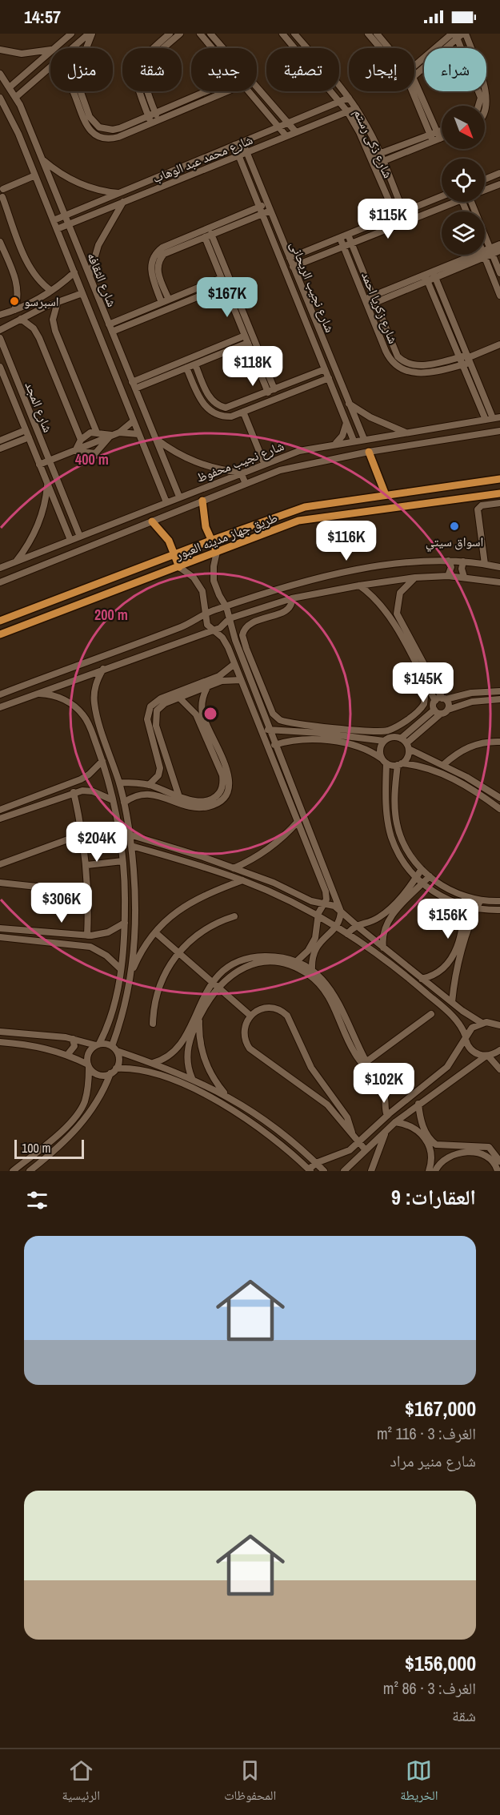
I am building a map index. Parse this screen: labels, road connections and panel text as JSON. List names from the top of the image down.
{
  "streets": {
    "main road": ["طريق جهاز مدينه العبور"],
    "street": [
      "شارع ذكى رستم",
      "شارع محمد عبد الوهاب",
      "شارع الثقافه",
      "شارع نجيب الريحانى",
      "شارع زكريا احمد",
      "شارع المجد",
      "شارع نجيب محفوظ"
    ]
  },
  "crossings": [
    ["شارع ذكى رستم", "شارع محمد عبد الوهاب"],
    ["شارع محمد عبد الوهاب", "شارع الثقافه"],
    ["شارع محمد عبد الوهاب", "شارع نجيب الريحانى"],
    ["شارع الثقافه", "شارع نجيب محفوظ"],
    ["شارع نجيب الريحانى", "شارع نجيب محفوظ"],
    ["شارع المجد", "شارع نجيب محفوظ"]
  ],
  "places": ["اسبرسو", "اسواق سيتي"],
  "scale_bar": "100 m",
  "north": "bottom right",
  "page": {
    "status": "14:57",
    "chip": [
      "شراء",
      "إيجار",
      "تصفية",
      "جديد",
      "شقة",
      "منزل"
    ],
    "price": [
      "$115K",
      "$167K",
      "$118K",
      "$116K",
      "$145K",
      "$204K",
      "$306K",
      "$156K",
      "$102K"
    ],
    "scale": "100 m",
    "heading": "العقارات: 9",
    "list": [
      {
        "name": "$167,000",
        "note": "الغرف: 3 · 116 m² · شارع منير مراد"
      },
      {
        "name": "$156,000",
        "note": "الغرف: 3 · 86 m² · شقة"
      }
    ],
    "tabs": ["الخريطة", "المحفوظات", "الرئيسية"]
  },
  "rings": ["400 m", "200 m"]
}
